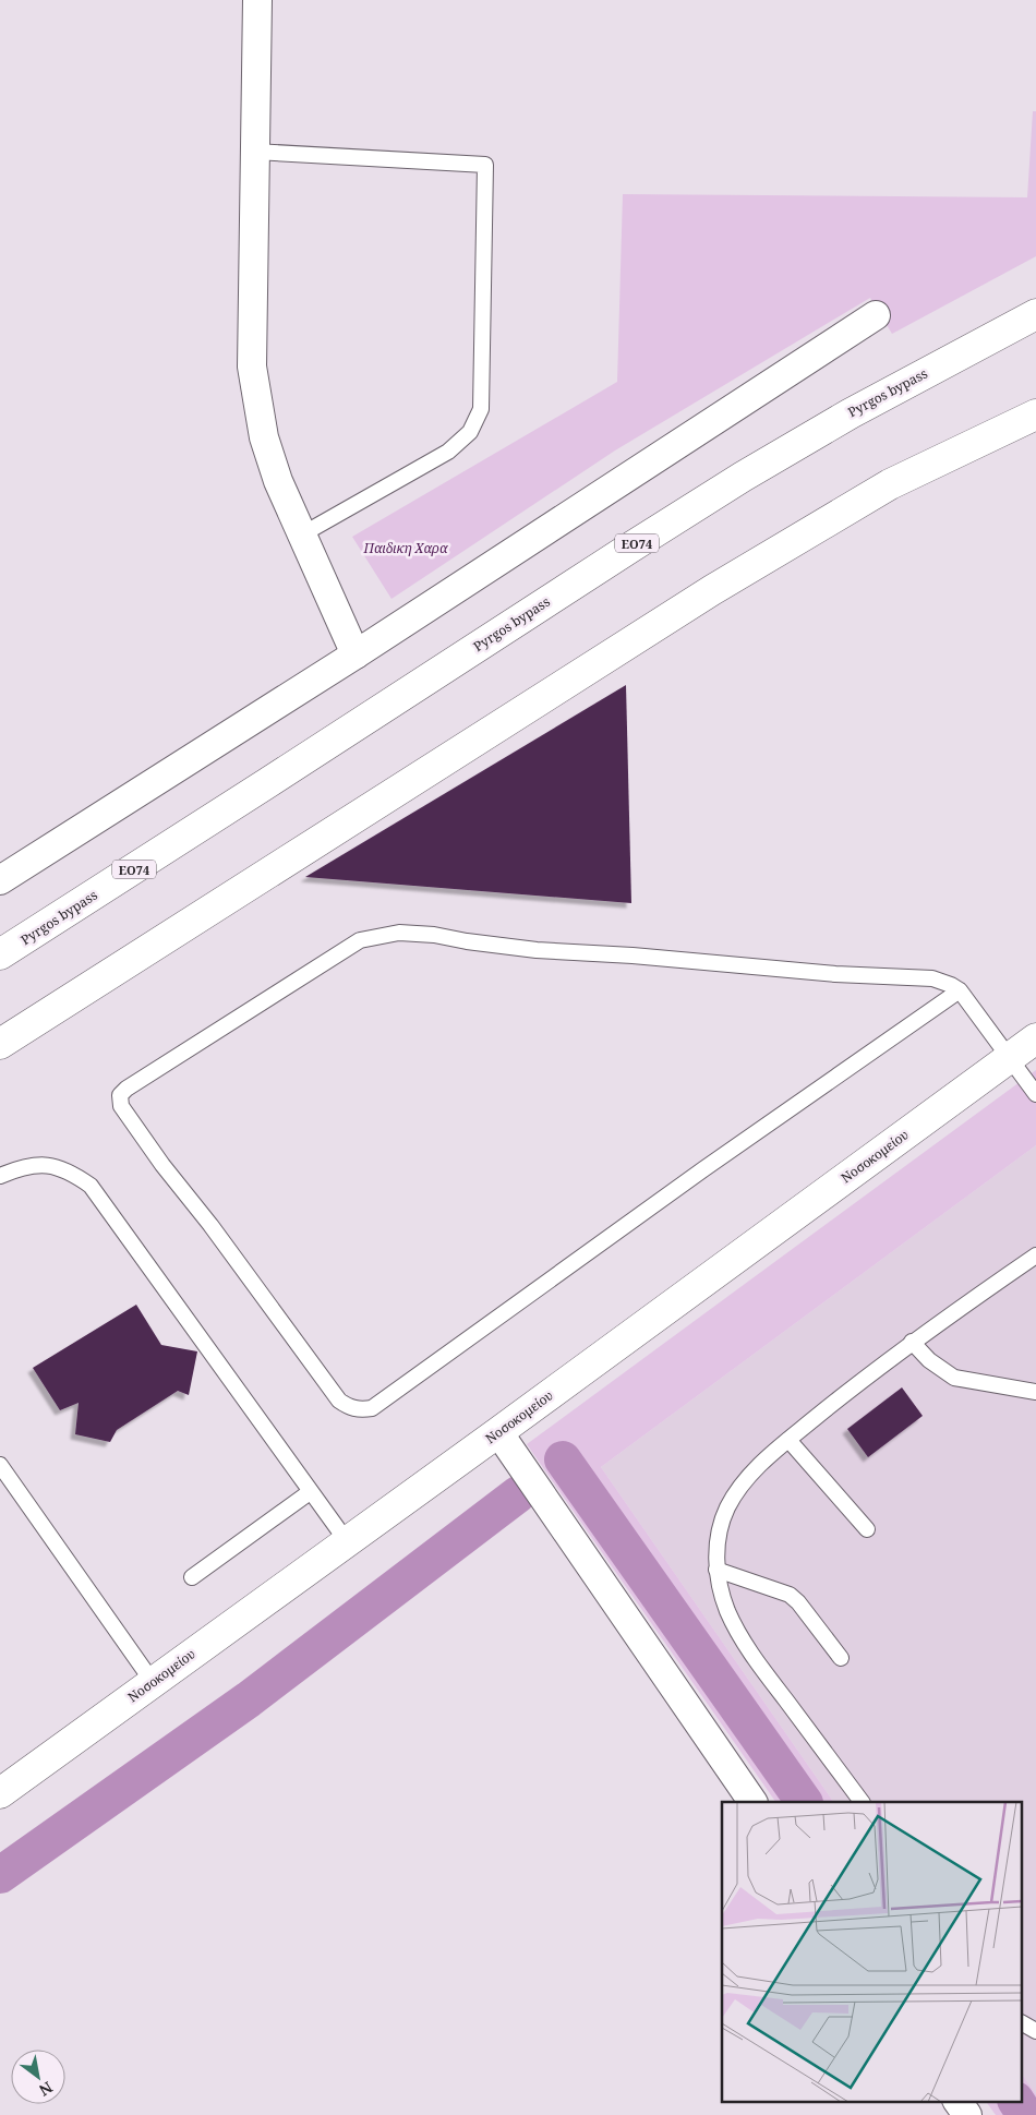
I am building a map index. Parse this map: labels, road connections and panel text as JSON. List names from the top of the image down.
{
  "streets": {
    "main road": ["Pyrgos bypass", "ΕΟ74", "Νοσοκομείου"]
  },
  "parks": ["Παιδικη Χαρα"],
  "north": "bottom right"
}
